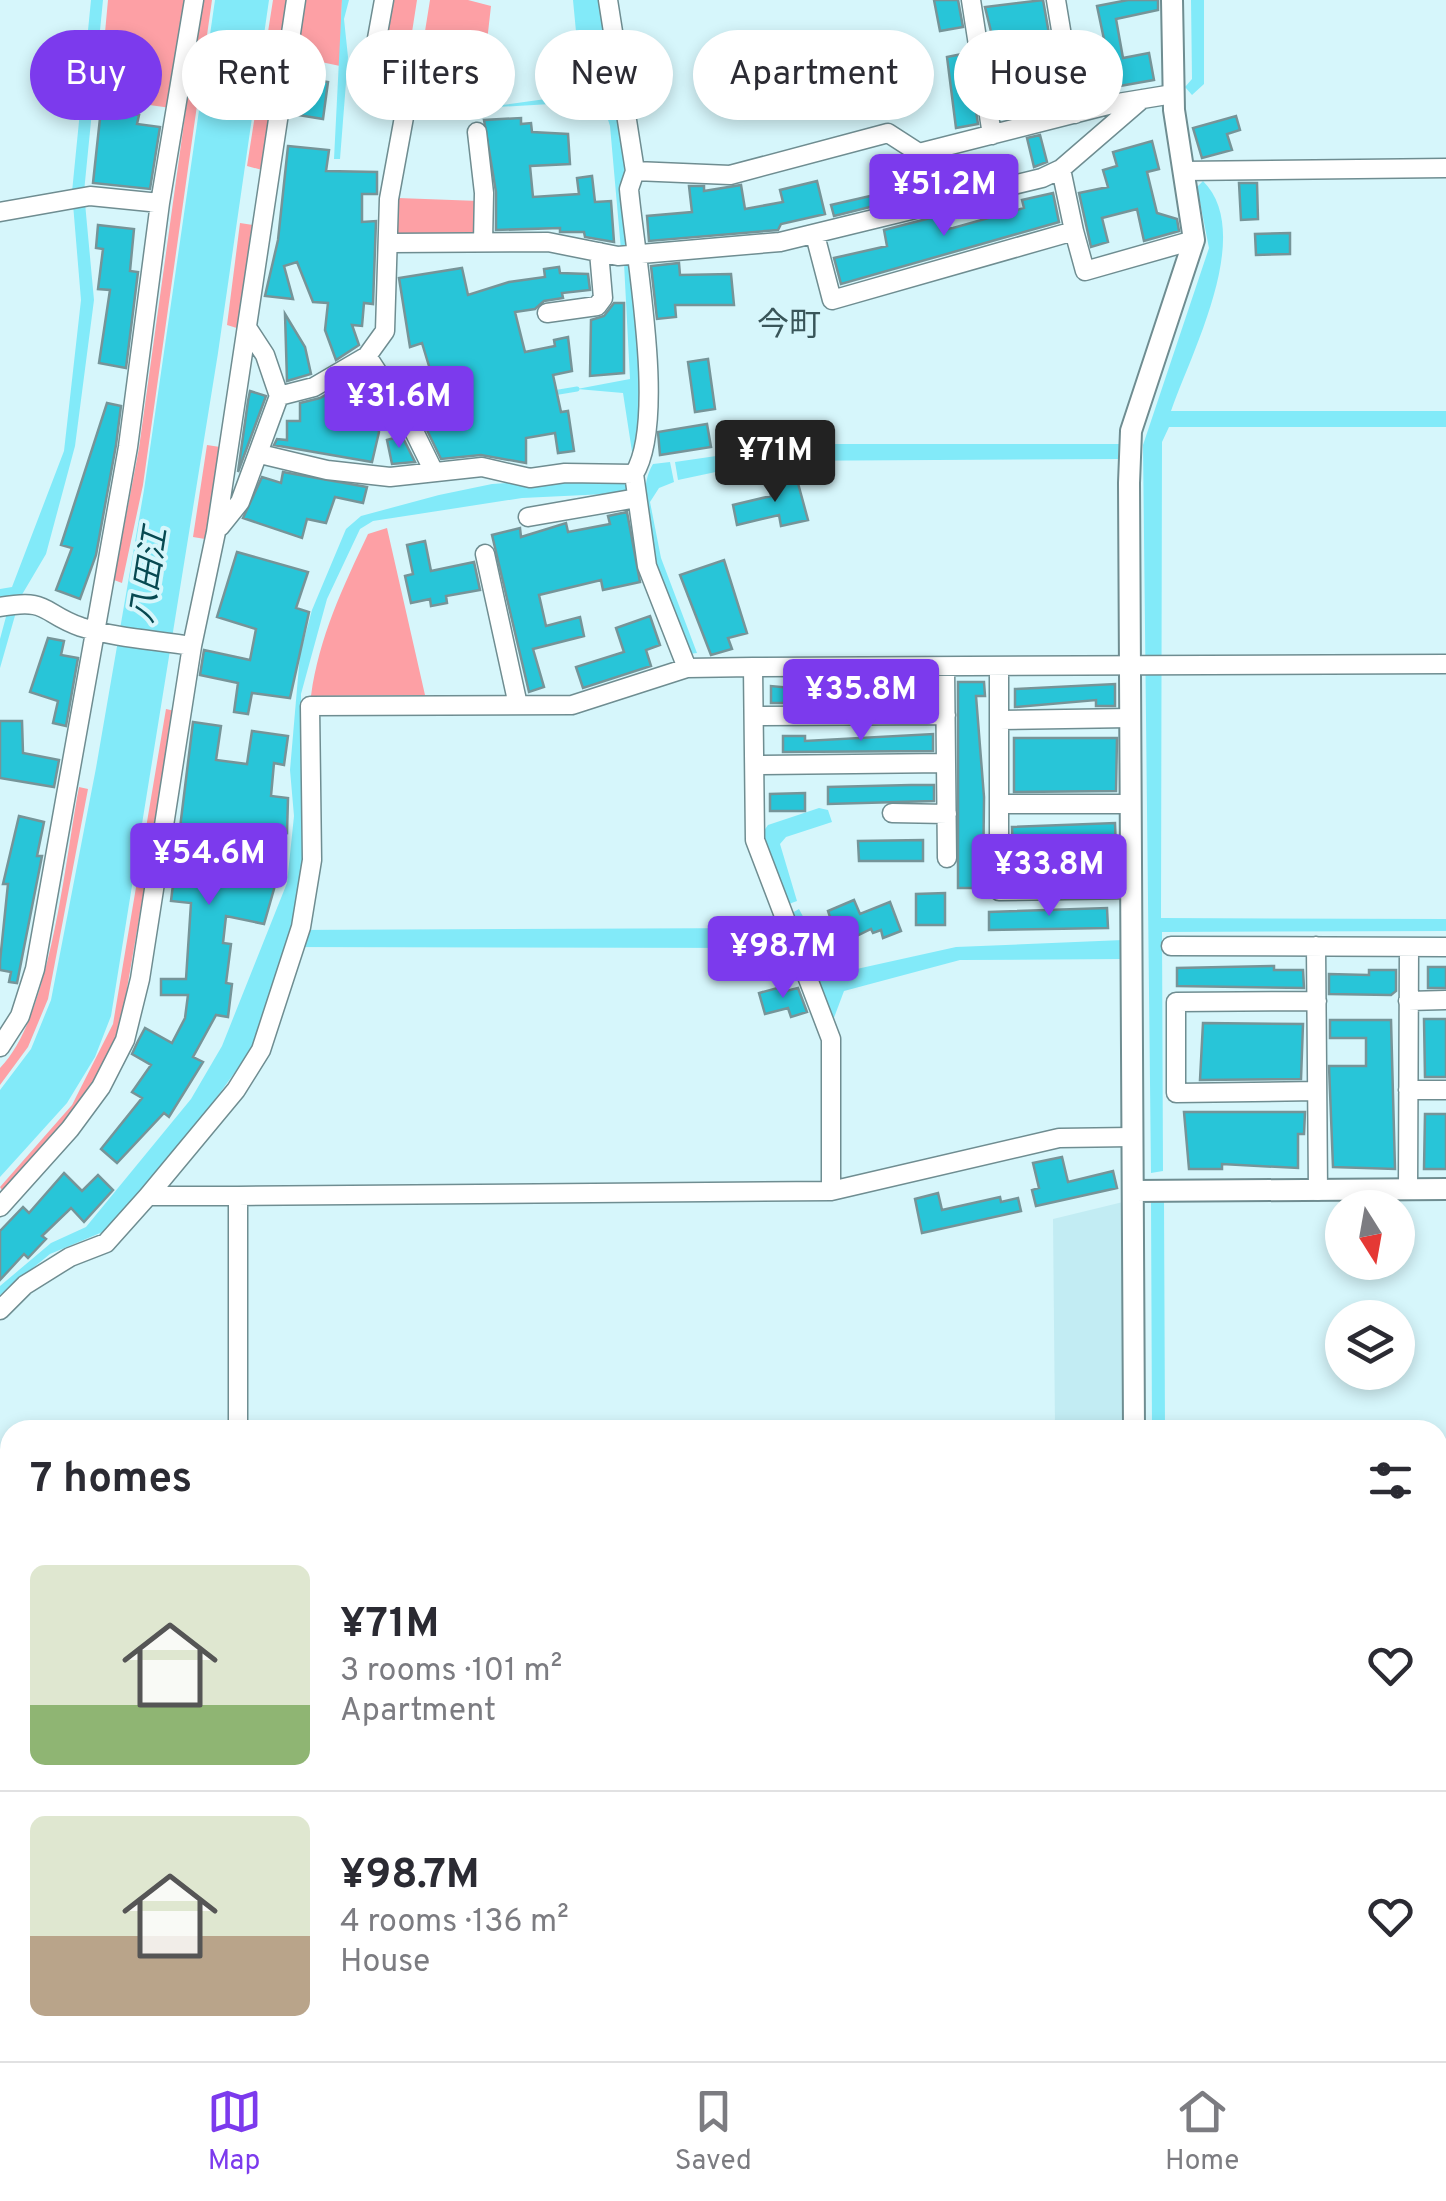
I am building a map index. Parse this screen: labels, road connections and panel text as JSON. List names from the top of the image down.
{
  "districts": ["今町"],
  "water": ["八田江"],
  "north": "bottom",
  "page": {
    "chip": [
      "Buy",
      "Rent",
      "Filters",
      "New",
      "Apartment",
      "House"
    ],
    "price": [
      "¥51.2M",
      "¥31.6M",
      "¥71M",
      "¥35.8M",
      "¥54.6M",
      "¥33.8M",
      "¥98.7M"
    ],
    "heading": "7 homes",
    "list": [
      {
        "name": "¥71M",
        "note": "3 rooms · 101 m² · Apartment"
      },
      {
        "name": "¥98.7M",
        "note": "4 rooms · 136 m² · House"
      }
    ],
    "tabs": ["Map", "Saved", "Home"]
  }
}
